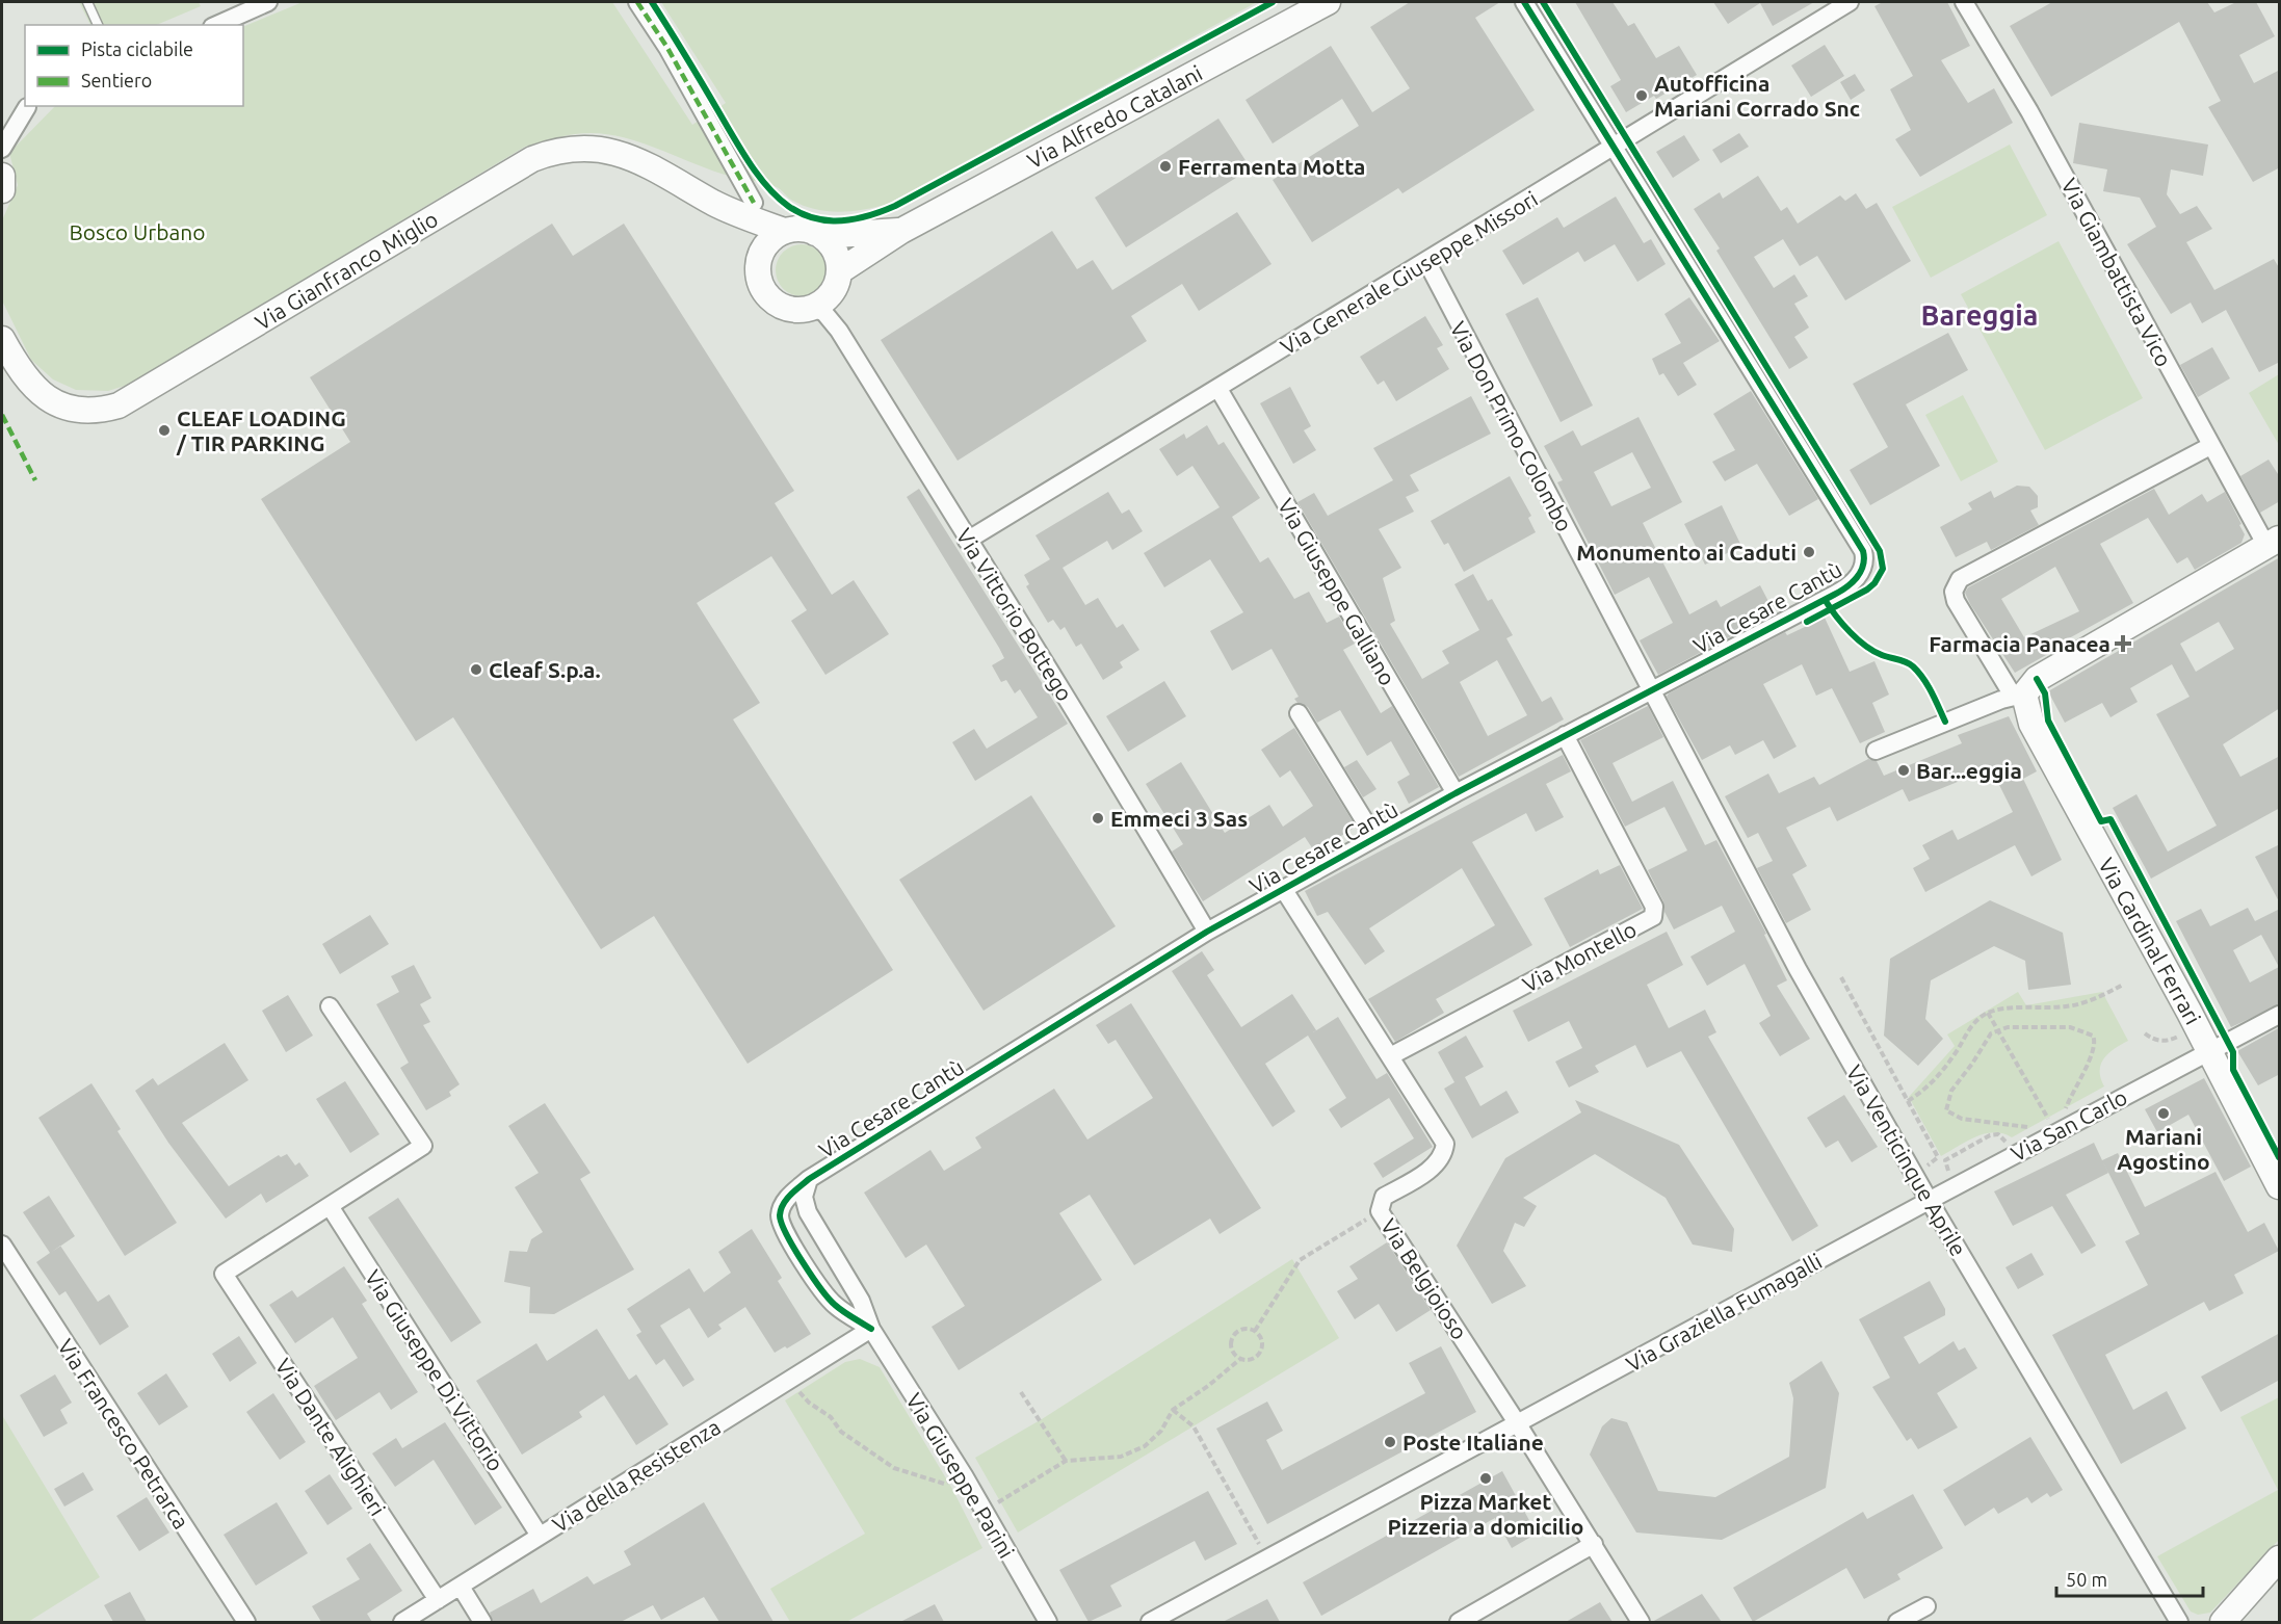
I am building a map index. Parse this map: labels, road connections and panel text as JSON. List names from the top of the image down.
{
  "streets": {
    "street": [
      "Via Alfredo Catalani",
      "Via Gianfranco Miglio",
      "Via Generale Giuseppe Missori",
      "Via Giambattista Vico",
      "Via Don Primo Colombo",
      "Via Giuseppe Galliano",
      "Via Cesare Cantù",
      "Via Vittorio Bottego",
      "Via Cardinal Ferrari",
      "Via Montello",
      "Via San Carlo",
      "Via Venticinque Aprile",
      "Via Belgioioso",
      "Via Graziella Fumagalli",
      "Via Giuseppe Di Vittorio",
      "Via Francesco Petrarca",
      "Via Dante Alighieri",
      "Via della Resistenza",
      "Via Giuseppe Parini"
    ]
  },
  "crossings": [
    ["Via Alfredo Catalani", "Via Gianfranco Miglio"],
    ["Via Alfredo Catalani", "Via Vittorio Bottego"],
    ["Via Gianfranco Miglio", "Via Vittorio Bottego"],
    ["Via Generale Giuseppe Missori", "Via Don Primo Colombo"],
    ["Via Generale Giuseppe Missori", "Via Giuseppe Galliano"],
    ["Via Generale Giuseppe Missori", "Via Cesare Cantù"],
    ["Via Generale Giuseppe Missori", "Via Vittorio Bottego"],
    ["Via Don Primo Colombo", "Via Cesare Cantù"],
    ["Via Don Primo Colombo", "Via Venticinque Aprile"],
    ["Via Giuseppe Galliano", "Via Cesare Cantù"],
    ["Via Cesare Cantù", "Via Vittorio Bottego"],
    ["Via Cesare Cantù", "Via Montello"],
    ["Via Cesare Cantù", "Via Venticinque Aprile"],
    ["Via Cesare Cantù", "Via Belgioioso"],
    ["Via Cesare Cantù", "Via Giuseppe Parini"],
    ["Via Cardinal Ferrari", "Via San Carlo"],
    ["Via Montello", "Via Belgioioso"],
    ["Via San Carlo", "Via Venticinque Aprile"],
    ["Via San Carlo", "Via Graziella Fumagalli"],
    ["Via Venticinque Aprile", "Via Graziella Fumagalli"],
    ["Via Belgioioso", "Via Graziella Fumagalli"],
    ["Via Giuseppe Di Vittorio", "Via Dante Alighieri"],
    ["Via Giuseppe Di Vittorio", "Via della Resistenza"],
    ["Via Dante Alighieri", "Via della Resistenza"],
    ["Via della Resistenza", "Via Giuseppe Parini"]
  ],
  "districts": ["Bareggia"],
  "parks": ["Bosco Urbano"],
  "places": {
    "other": [
      "Autofficina Mariani Corrado Snc",
      "Ferramenta Motta",
      "CLEAF LOADING / TIR PARKING",
      "Monumento ai Caduti",
      "Cleaf S.p.a.",
      "Bar...eggia",
      "Emmeci 3 Sas",
      "Mariani Agostino",
      "Poste Italiane",
      "Pizza Market Pizzeria a domicilio"
    ],
    "health": ["Farmacia Panacea"]
  },
  "legend": ["Pista ciclabile", "Sentiero"],
  "scale_bar": "50 m"
}
